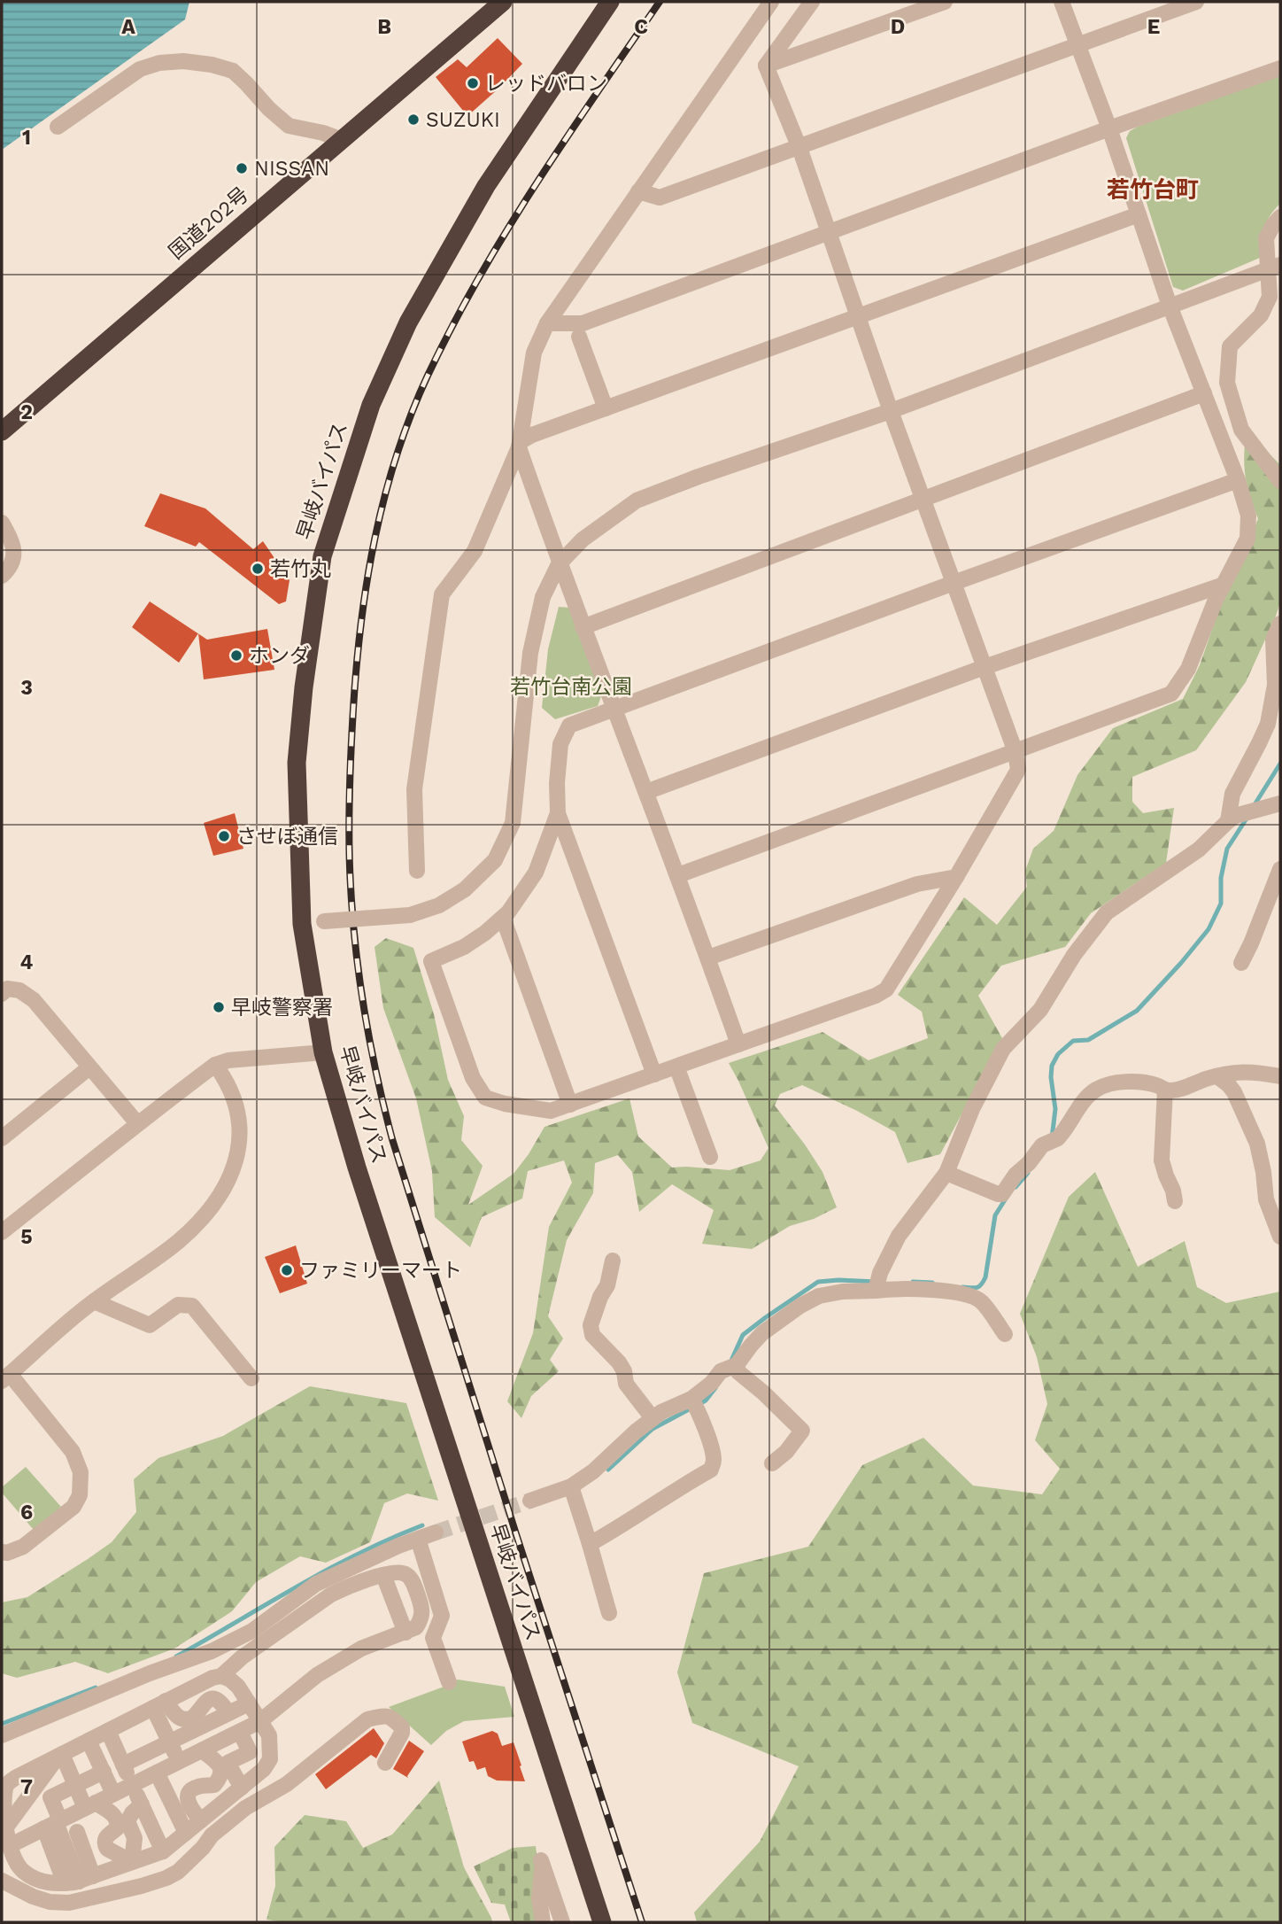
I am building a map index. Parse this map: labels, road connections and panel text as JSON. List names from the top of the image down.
{
  "streets": {
    "highway": ["国道202号", "早岐バイパス"]
  },
  "districts": ["若竹台町"],
  "parks": ["若竹台南公園"],
  "places": [
    "レッドバロン",
    "SUZUKI",
    "NISSAN",
    "若竹丸",
    "ホンダ",
    "させぼ通信",
    "早岐警察署",
    "ファミリーマート"
  ],
  "grid": {
    "columns": [
      "A",
      "B",
      "C",
      "D",
      "E"
    ],
    "rows": [
      "1",
      "2",
      "3",
      "4",
      "5",
      "6",
      "7"
    ]
  }
}
